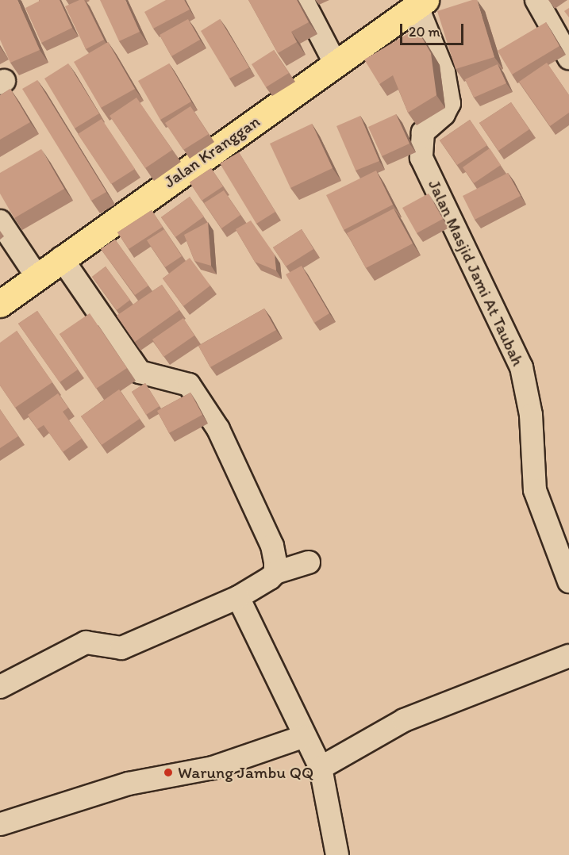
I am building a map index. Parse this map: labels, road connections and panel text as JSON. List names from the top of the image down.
{
  "streets": {
    "main road": ["Jalan Kranggan"],
    "street": ["Jalan Masjid Jami At Taubah"]
  },
  "crossings": [
    ["Jalan Kranggan", "Jalan Masjid Jami At Taubah"]
  ],
  "places": ["Warung Jambu QQ"],
  "scale_bar": "20 m"
}
